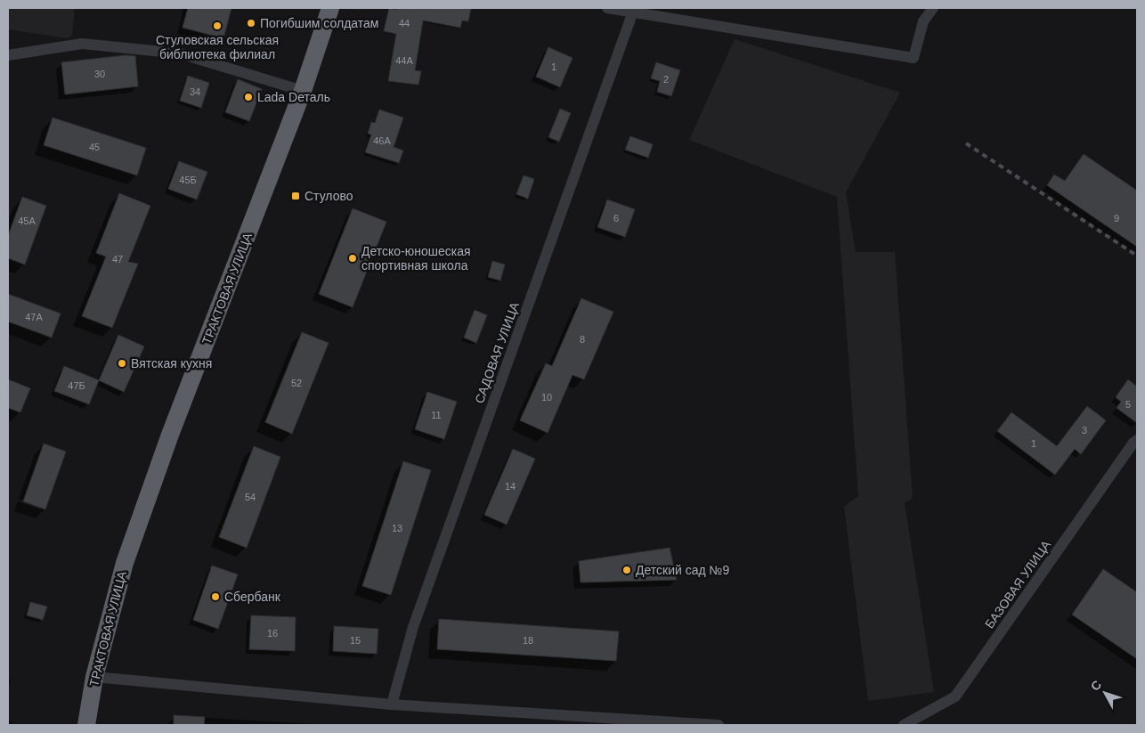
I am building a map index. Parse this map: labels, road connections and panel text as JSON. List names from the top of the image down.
{
  "streets": {
    "highway": ["ТРАКТОВАЯ УЛИЦА"],
    "street": ["САДОВАЯ УЛИЦА", "БАЗОВАЯ УЛИЦА"]
  },
  "places": {
    "other": [
      "Погибшим солдатам",
      "Стуловская сельская библиотека филиал",
      "Lada Dеталь",
      "Детско-юношеская спортивная школа",
      "Вятская кухня",
      "Детский сад №9",
      "Сбербанк"
    ],
    "transit": ["Стулово"]
  },
  "house_numbers": [
    "44",
    "44А",
    "1",
    "30",
    "2",
    "34",
    "46А",
    "45",
    "45Б",
    "6",
    "9",
    "45А",
    "47",
    "47А",
    "8",
    "52",
    "47Б",
    "10",
    "5",
    "11",
    "3",
    "1",
    "14",
    "54",
    "13",
    "16",
    "15",
    "18"
  ],
  "north": "top left"
}
